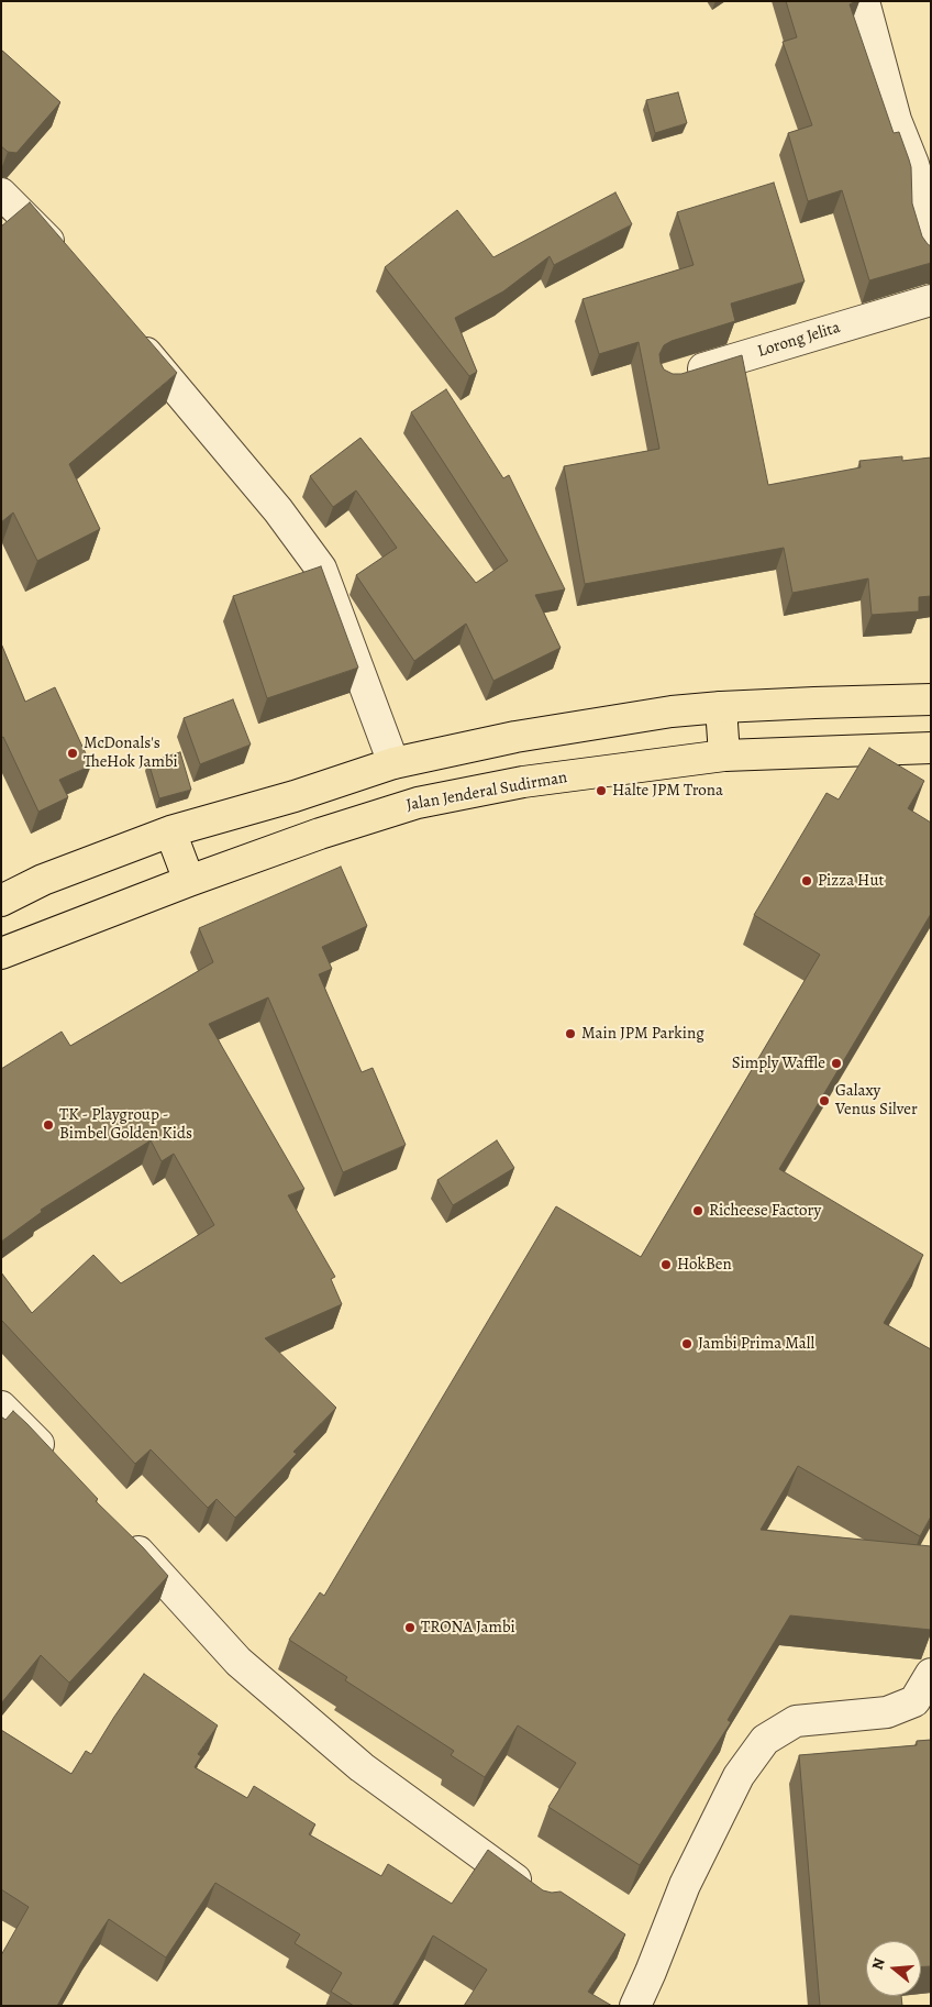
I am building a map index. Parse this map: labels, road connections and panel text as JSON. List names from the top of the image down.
{
  "streets": {
    "main road": ["Jalan Jenderal Sudirman"],
    "street": ["Lorong Jelita"]
  },
  "places": [
    "McDonals's TheHok Jambi",
    "Halte JPM Trona",
    "Pizza Hut",
    "Main JPM Parking",
    "Simply Waffle",
    "Galaxy Venus Silver",
    "TK - Playgroup - Bimbel Golden Kids",
    "Richeese Factory",
    "HokBen",
    "Jambi Prima Mall",
    "TRONA Jambi"
  ],
  "north": "left"
}
